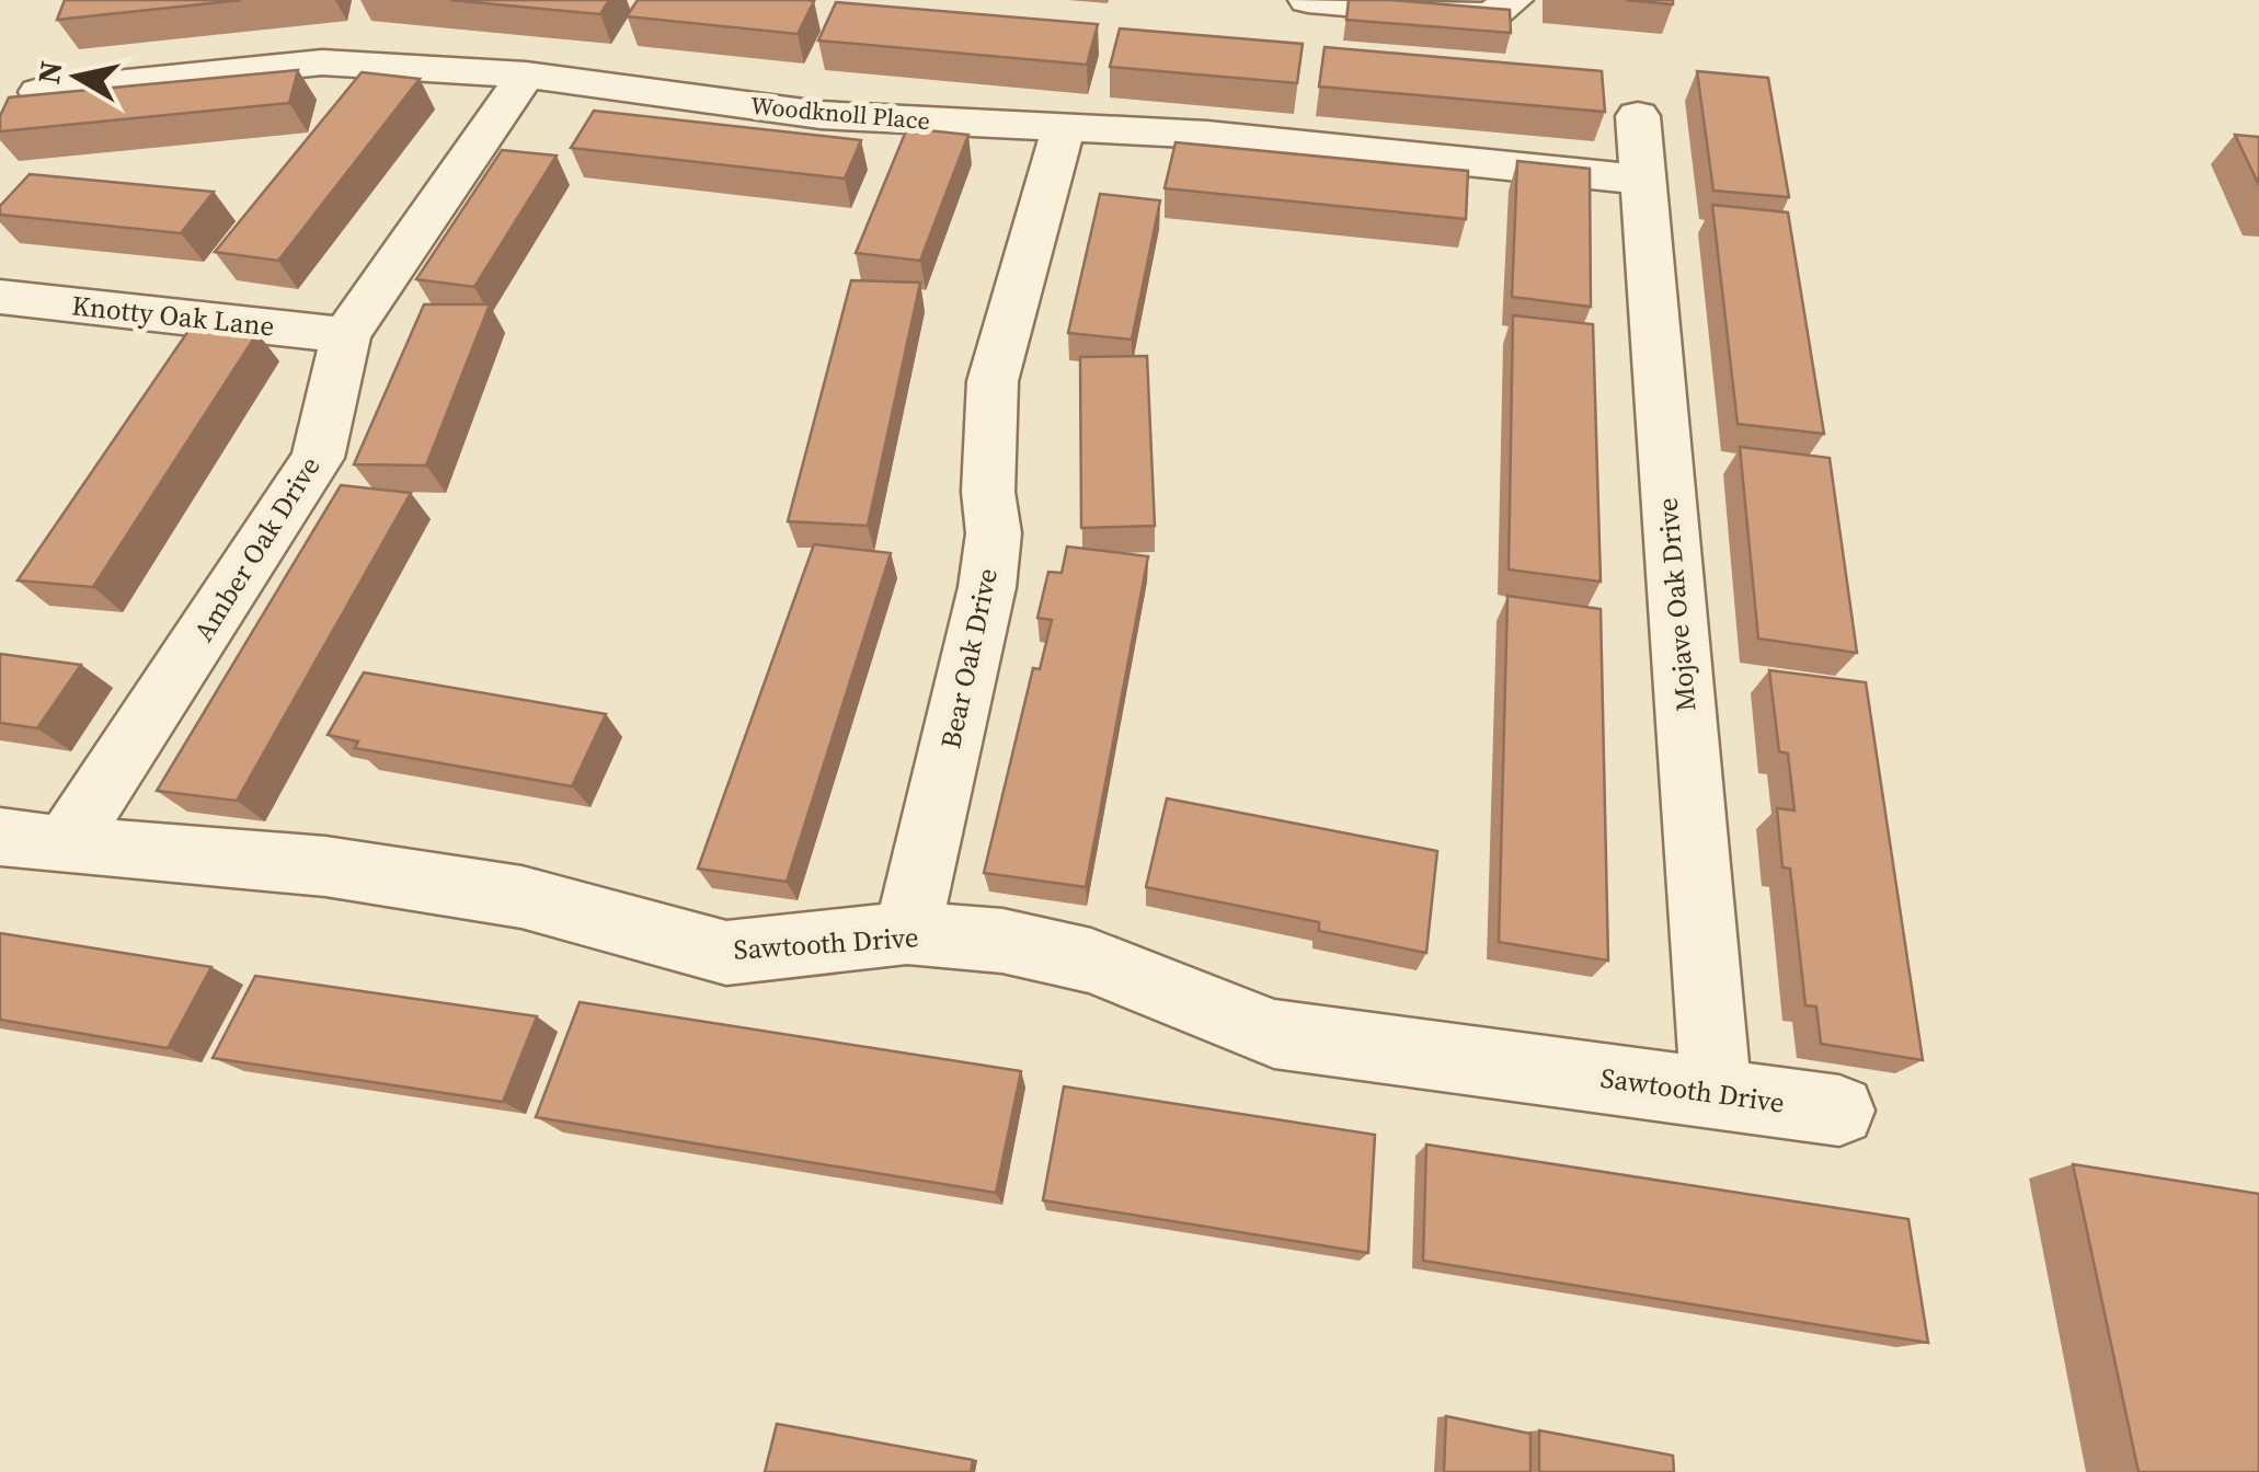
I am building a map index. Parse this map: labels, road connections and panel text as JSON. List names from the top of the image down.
{
  "streets": {
    "street": [
      "Woodknoll Place",
      "Knotty Oak Lane",
      "Amber Oak Drive",
      "Mojave Oak Drive",
      "Bear Oak Drive",
      "Sawtooth Drive"
    ]
  },
  "crossings": [
    ["Woodknoll Place", "Amber Oak Drive"],
    ["Woodknoll Place", "Mojave Oak Drive"],
    ["Woodknoll Place", "Bear Oak Drive"],
    ["Knotty Oak Lane", "Amber Oak Drive"],
    ["Amber Oak Drive", "Sawtooth Drive"],
    ["Mojave Oak Drive", "Sawtooth Drive"],
    ["Bear Oak Drive", "Sawtooth Drive"]
  ],
  "north": "left"
}
